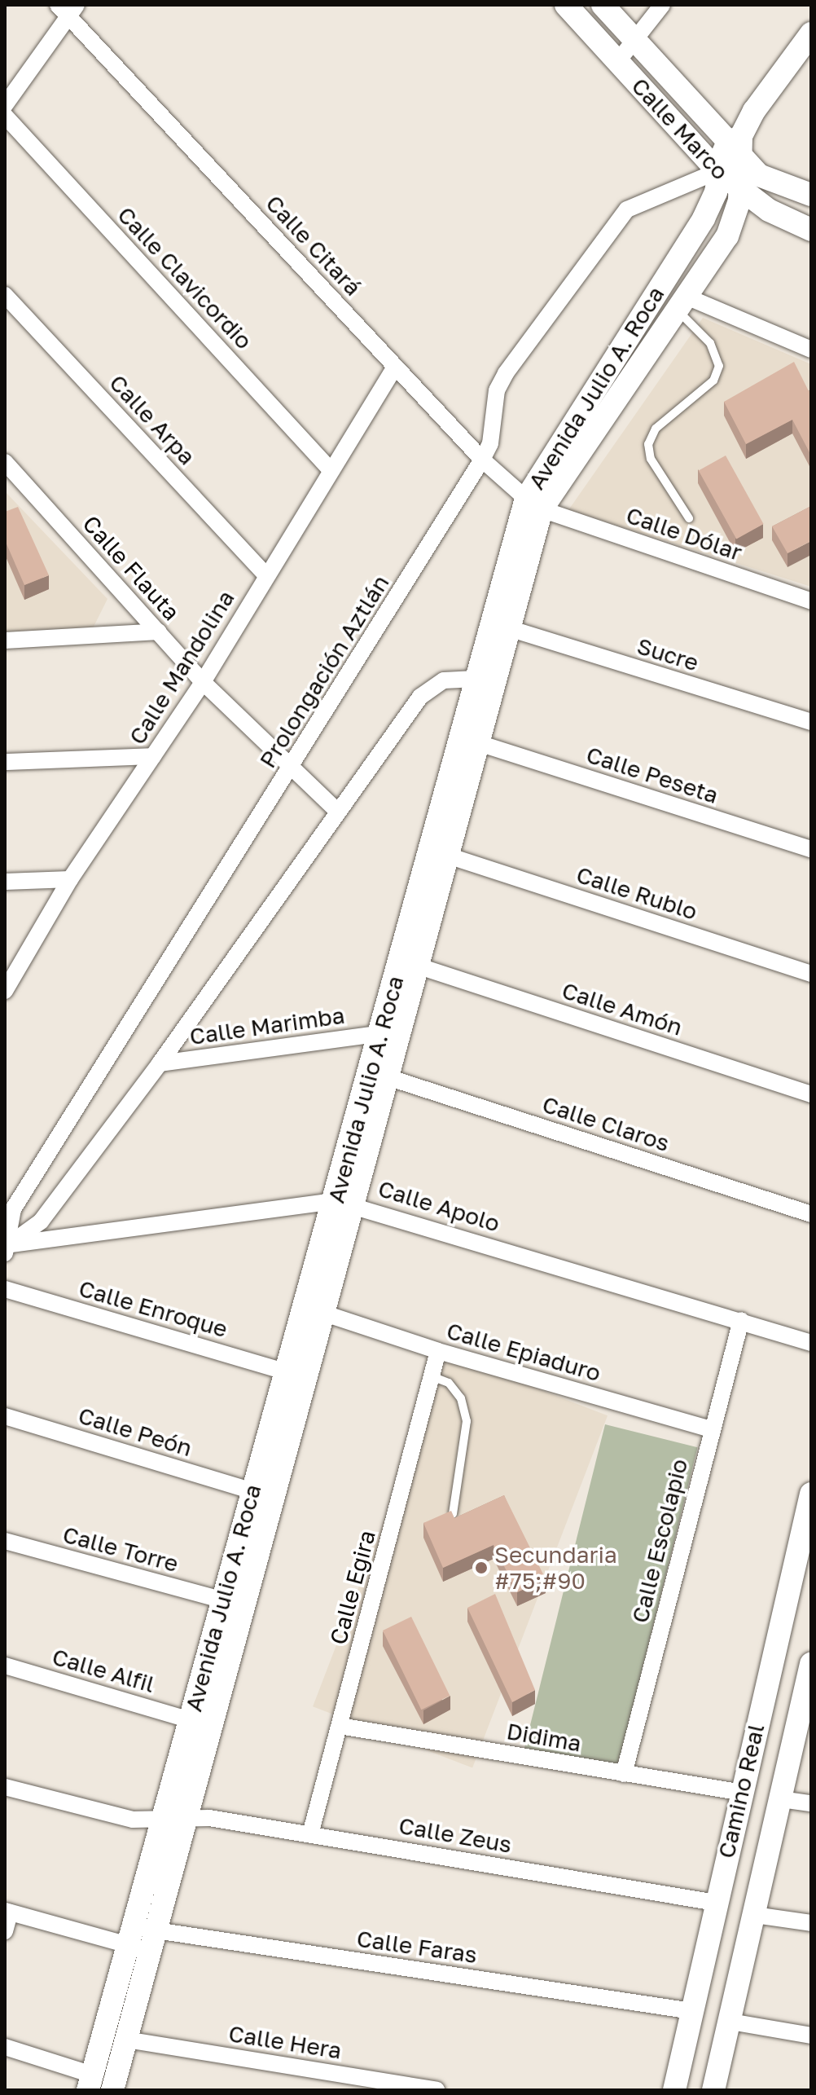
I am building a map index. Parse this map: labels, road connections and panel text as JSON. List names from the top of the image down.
{
  "streets": {
    "street": [
      "Calle Marco",
      "Calle Citará",
      "Calle Clavicordio",
      "Avenida Julio A. Roca",
      "Calle Arpa",
      "Calle Dólar",
      "Calle Flauta",
      "Sucre",
      "Calle Mandolina",
      "Prolongación Aztlán",
      "Calle Peseta",
      "Calle Rublo",
      "Calle Amón",
      "Calle Marimba",
      "Calle Claros",
      "Calle Apolo",
      "Calle Enroque",
      "Calle Epiaduro",
      "Calle Peón",
      "Calle Escolapio",
      "Calle Torre",
      "Calle Egira",
      "Calle Alfil",
      "Didima",
      "Camino Real",
      "Calle Zeus",
      "Calle Faras",
      "Calle Hera"
    ]
  },
  "crossings": [
    ["Calle Marco", "Avenida Julio A. Roca"],
    ["Calle Marco", "Prolongación Aztlán"],
    ["Calle Citará", "Avenida Julio A. Roca"],
    ["Calle Citará", "Calle Dólar"],
    ["Calle Citará", "Calle Mandolina"],
    ["Calle Citará", "Prolongación Aztlán"],
    ["Calle Clavicordio", "Calle Mandolina"],
    ["Avenida Julio A. Roca", "Calle Dólar"],
    ["Avenida Julio A. Roca", "Sucre"],
    ["Avenida Julio A. Roca", "Prolongación Aztlán"],
    ["Avenida Julio A. Roca", "Calle Peseta"],
    ["Avenida Julio A. Roca", "Calle Rublo"],
    ["Avenida Julio A. Roca", "Calle Amón"],
    ["Avenida Julio A. Roca", "Calle Marimba"],
    ["Avenida Julio A. Roca", "Calle Claros"],
    ["Avenida Julio A. Roca", "Calle Apolo"],
    ["Avenida Julio A. Roca", "Calle Enroque"],
    ["Avenida Julio A. Roca", "Calle Epiaduro"],
    ["Avenida Julio A. Roca", "Calle Peón"],
    ["Avenida Julio A. Roca", "Calle Torre"],
    ["Avenida Julio A. Roca", "Calle Alfil"],
    ["Avenida Julio A. Roca", "Calle Zeus"],
    ["Avenida Julio A. Roca", "Calle Faras"],
    ["Avenida Julio A. Roca", "Calle Hera"],
    ["Calle Arpa", "Calle Mandolina"],
    ["Calle Flauta", "Calle Mandolina"],
    ["Calle Flauta", "Prolongación Aztlán"],
    ["Prolongación Aztlán", "Calle Apolo"],
    ["Calle Apolo", "Calle Escolapio"],
    ["Calle Epiaduro", "Calle Escolapio"],
    ["Calle Epiaduro", "Calle Egira"],
    ["Calle Escolapio", "Didima"],
    ["Calle Egira", "Didima"],
    ["Calle Egira", "Calle Zeus"],
    ["Didima", "Camino Real"],
    ["Camino Real", "Calle Zeus"],
    ["Camino Real", "Calle Faras"]
  ],
  "places": ["Secundaria #75;#90"]
}
